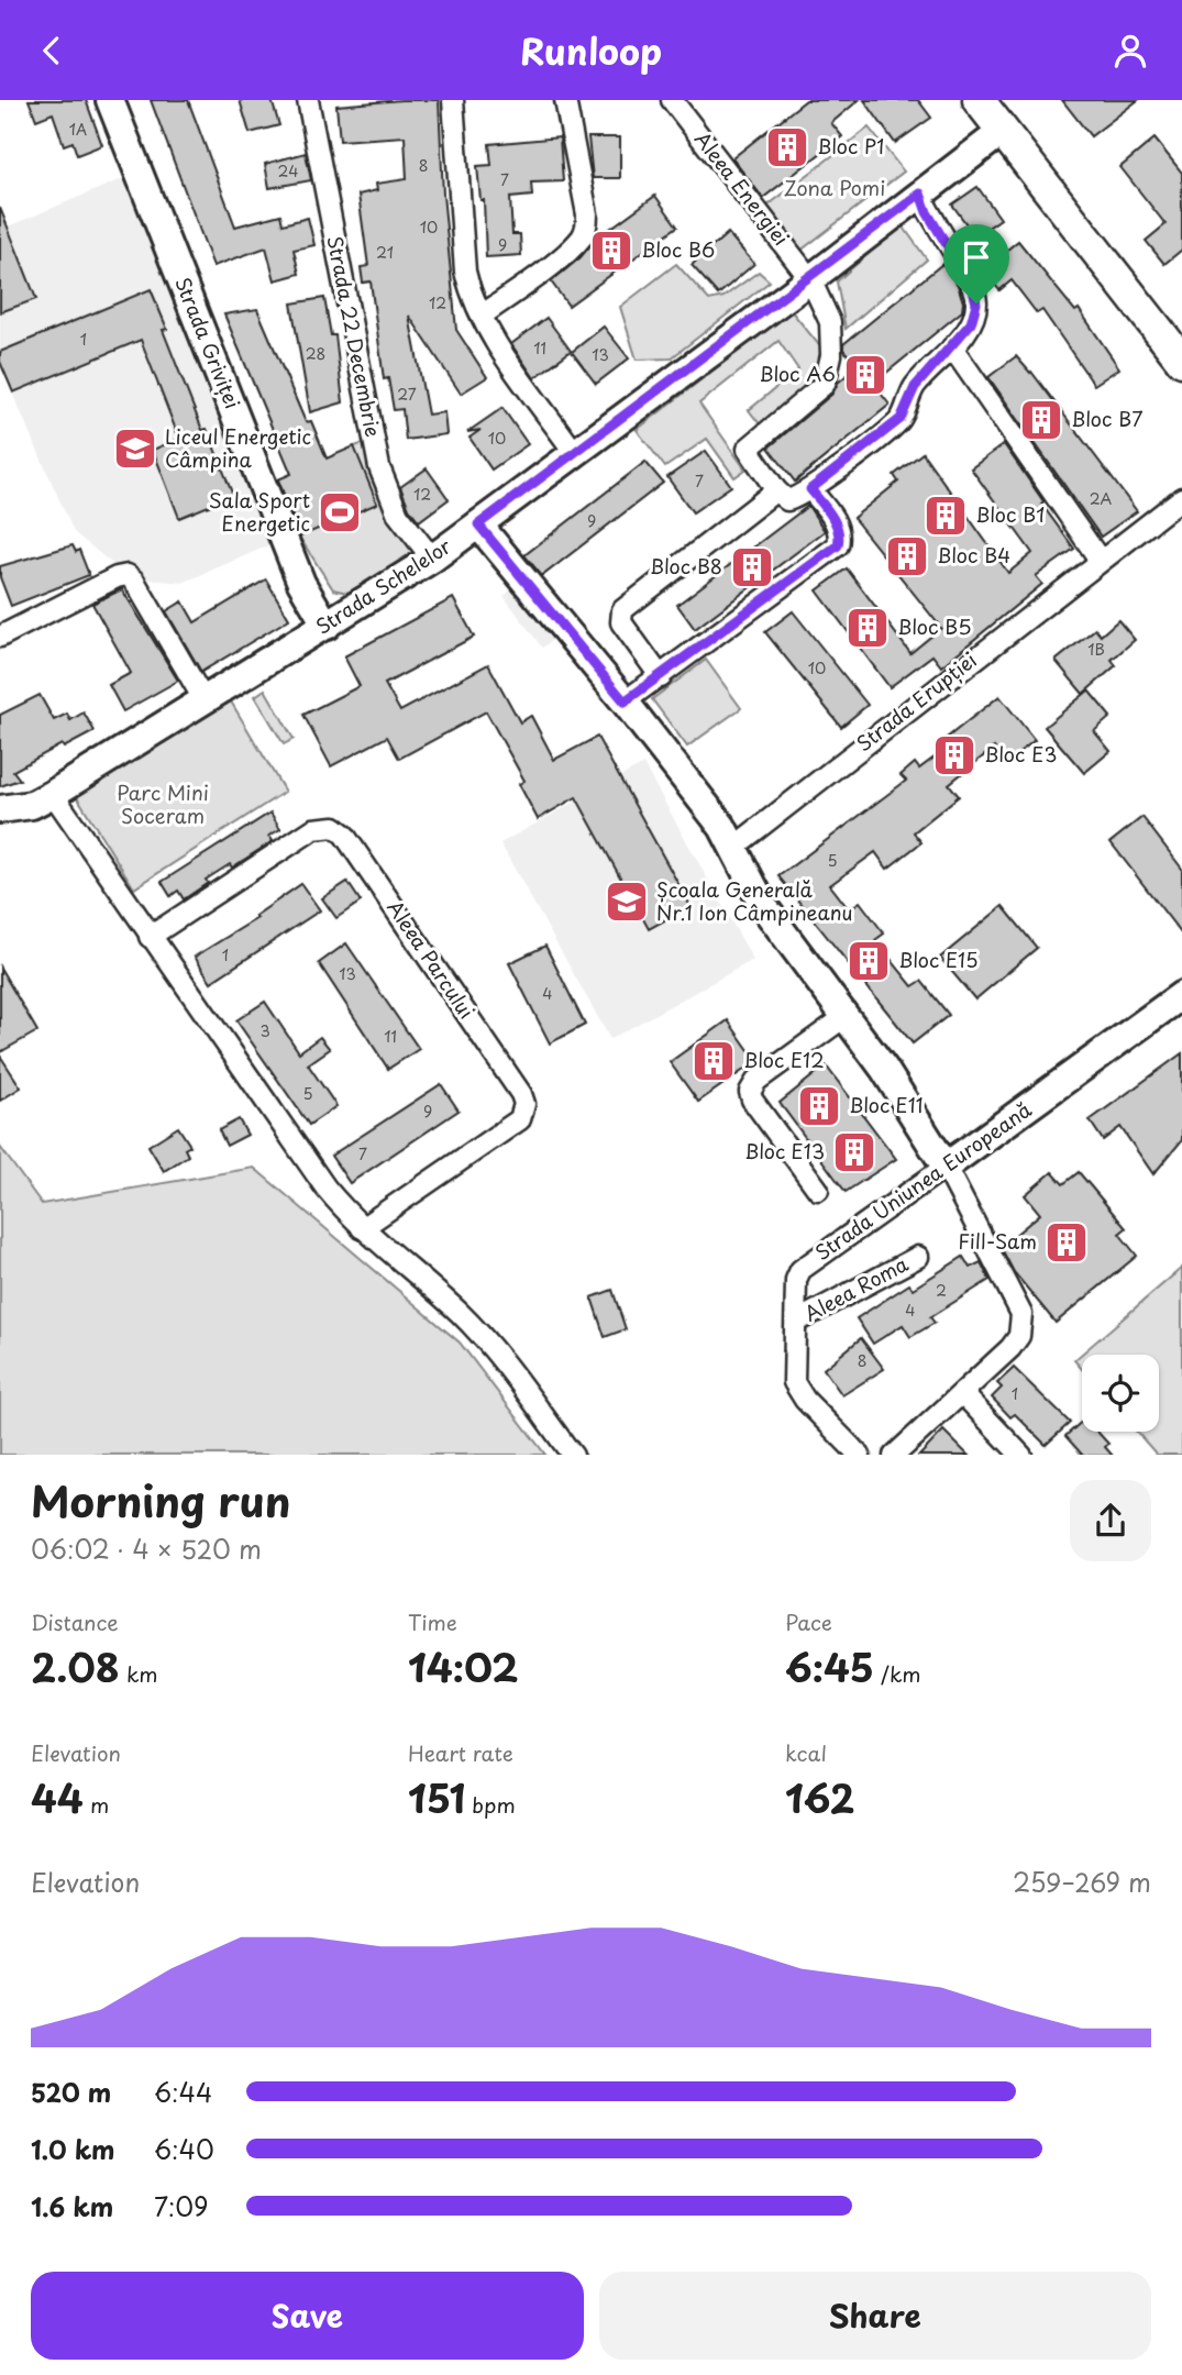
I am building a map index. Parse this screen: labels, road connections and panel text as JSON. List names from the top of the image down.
{
  "streets": {
    "main road": ["Strada Griviței", "Strada Schelelor", "Strada Uniunea Europeană"],
    "street": [
      "Aleea Energiei",
      "Strada 22 Decembrie",
      "Strada Erupției",
      "Aleea Parcului",
      "Aleea Roma"
    ]
  },
  "crossings": [
    ["Aleea Energiei", "Strada Schelelor"],
    ["Strada 22 Decembrie", "Strada Schelelor"],
    ["Strada Griviței", "Strada Schelelor"],
    ["Strada Uniunea Europeană", "Aleea Roma"]
  ],
  "parks": ["Zona Pomi", "Parc Mini Soceram"],
  "places": {
    "building": [
      "Bloc P1",
      "Bloc B6",
      "Bloc A6",
      "Bloc B7",
      "Bloc B1",
      "Bloc B4",
      "Bloc B8",
      "Bloc B5",
      "Bloc E3",
      "Bloc E15",
      "Bloc E12",
      "Bloc E11",
      "Bloc E13",
      "Fill-Sam"
    ],
    "school or university": ["Liceul Energetic Câmpina", "Școala Generală Nr.1 Ion Câmpineanu"],
    "sports": ["Sala Sport Energetic"]
  },
  "house_numbers": [
    "1A",
    "8",
    "24",
    "7",
    "10",
    "9",
    "21",
    "12",
    "1",
    "11",
    "28",
    "13",
    "27",
    "10",
    "7",
    "12",
    "2A",
    "9",
    "1B",
    "10",
    "5",
    "1",
    "13",
    "4",
    "3",
    "11",
    "5",
    "9",
    "7",
    "2",
    "4",
    "8",
    "1"
  ],
  "page": {
    "header": "Runloop",
    "heading": ["Morning run", "06:02 · 4 × 520 m"],
    "stats": [
      ["Distance", "2.08 km"],
      ["Time", "14:02"],
      ["Pace", "6:45 /km"],
      ["Elevation", "44 m"],
      ["Heart rate", "151 bpm"],
      ["kcal", "162"]
    ],
    "chart": ["Elevation", "259–269 m"],
    "list": [
      {
        "name": "520 m",
        "note": "6:44"
      },
      {
        "name": "1.0 km",
        "note": "6:40"
      },
      {
        "name": "1.6 km",
        "note": "7:09"
      }
    ],
    "buttons": ["Save", "Share"]
  }
}
